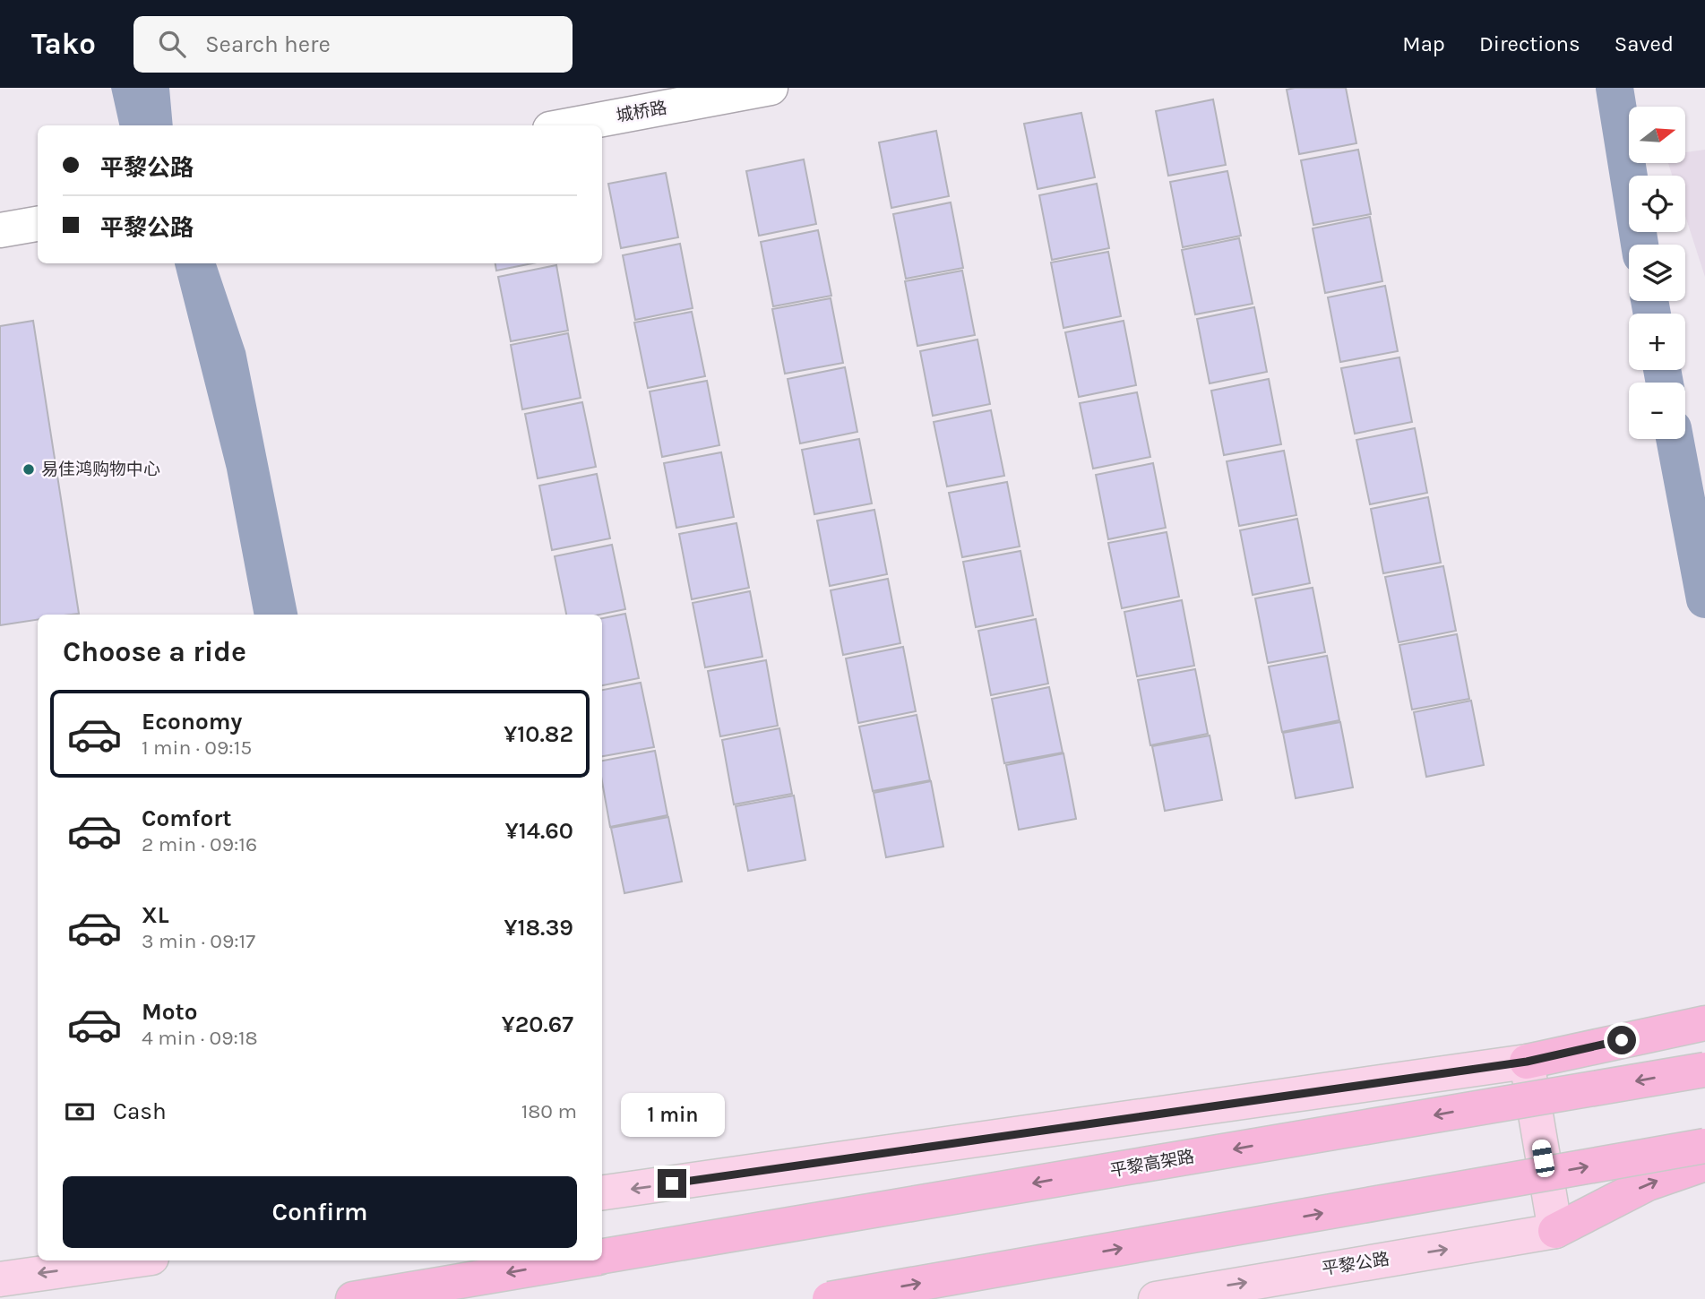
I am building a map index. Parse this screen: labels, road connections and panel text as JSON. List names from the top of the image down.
{
  "streets": {
    "highway": ["平黎高架路", "平黎公路"],
    "street": ["城桥路"]
  },
  "places": ["易佳鸿购物中心"],
  "north": "right",
  "page": {
    "header": "Tako",
    "search": "Search here",
    "nav": ["Map", "Directions", "Saved"],
    "map_buttons": ["+", "−"],
    "banner": ["平黎公路", "平黎公路"],
    "heading": "Choose a ride",
    "list": [
      {
        "name": "Economy",
        "note": "1 min · 09:15",
        "value": "¥10.82"
      },
      {
        "name": "Comfort",
        "note": "2 min · 09:16",
        "value": "¥14.60"
      },
      {
        "name": "XL",
        "note": "3 min · 09:17",
        "value": "¥18.39"
      },
      {
        "name": "Moto",
        "note": "4 min · 09:18",
        "value": "¥20.67"
      }
    ],
    "pay": ["Cash", "180 m"],
    "bubble": "1 min",
    "buttons": "Confirm"
  }
}
